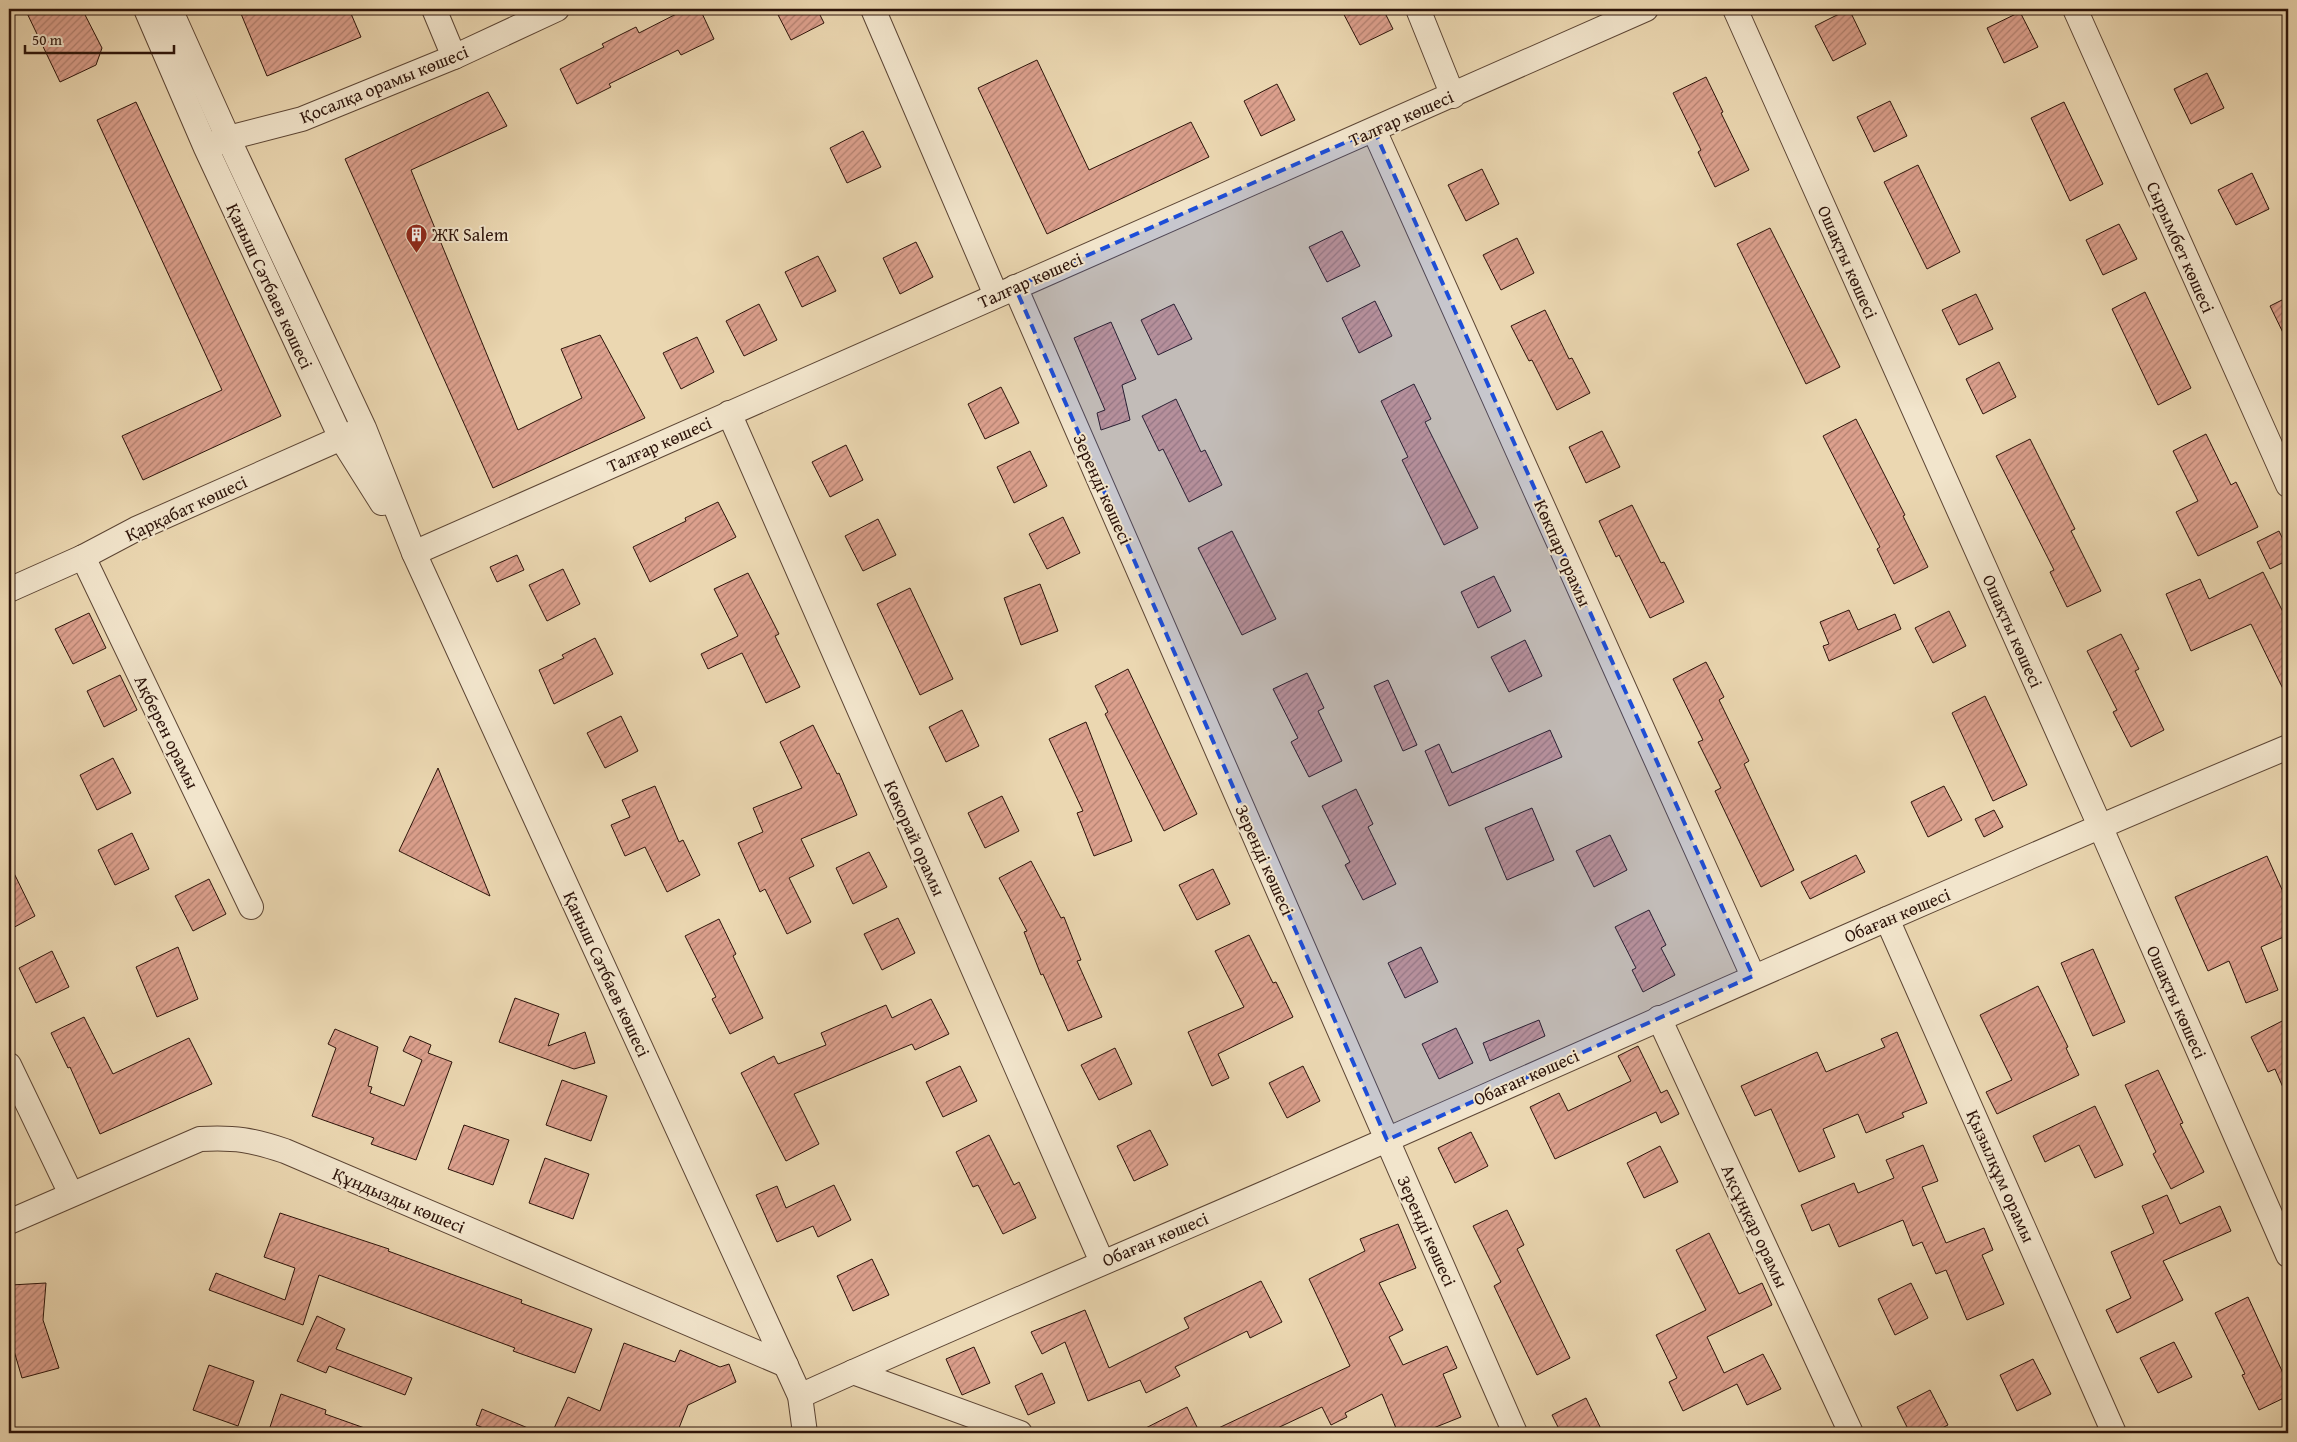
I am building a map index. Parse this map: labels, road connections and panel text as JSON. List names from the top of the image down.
{
  "streets": {
    "street": [
      "Қосалқа орамы көшесі",
      "Талғар көшесі",
      "Сырымбет көшесі",
      "Ошақты көшесі",
      "Қаныш Сәтбаев көшесі",
      "Зеренді көшесі",
      "Қарқабат көшесі",
      "Көкпар орамы",
      "Ақберен орамы",
      "Көкорай орамы",
      "Обаған көшесі",
      "Қызылқұм орамы",
      "Құндызды көшесі",
      "Ақсұңқар орамы"
    ]
  },
  "crossings": [
    ["Қосалқа орамы көшесі", "Қаныш Сәтбаев көшесі"],
    ["Талғар көшесі", "Қаныш Сәтбаев көшесі"],
    ["Талғар көшесі", "Зеренді көшесі"],
    ["Талғар көшесі", "Көкпар орамы"],
    ["Талғар көшесі", "Көкорай орамы"],
    ["Ошақты көшесі", "Обаған көшесі"],
    ["Қаныш Сәтбаев көшесі", "Қарқабат көшесі"],
    ["Қаныш Сәтбаев көшесі", "Обаған көшесі"],
    ["Қаныш Сәтбаев көшесі", "Құндызды көшесі"],
    ["Зеренді көшесі", "Обаған көшесі"],
    ["Қарқабат көшесі", "Ақберен орамы"],
    ["Көкпар орамы", "Обаған көшесі"],
    ["Көкорай орамы", "Обаған көшесі"],
    ["Обаған көшесі", "Қызылқұм орамы"],
    ["Обаған көшесі", "Ақсұңқар орамы"]
  ],
  "places": {
    "building": ["ЖК Salem"]
  },
  "scale_bar": "50 m"
}
